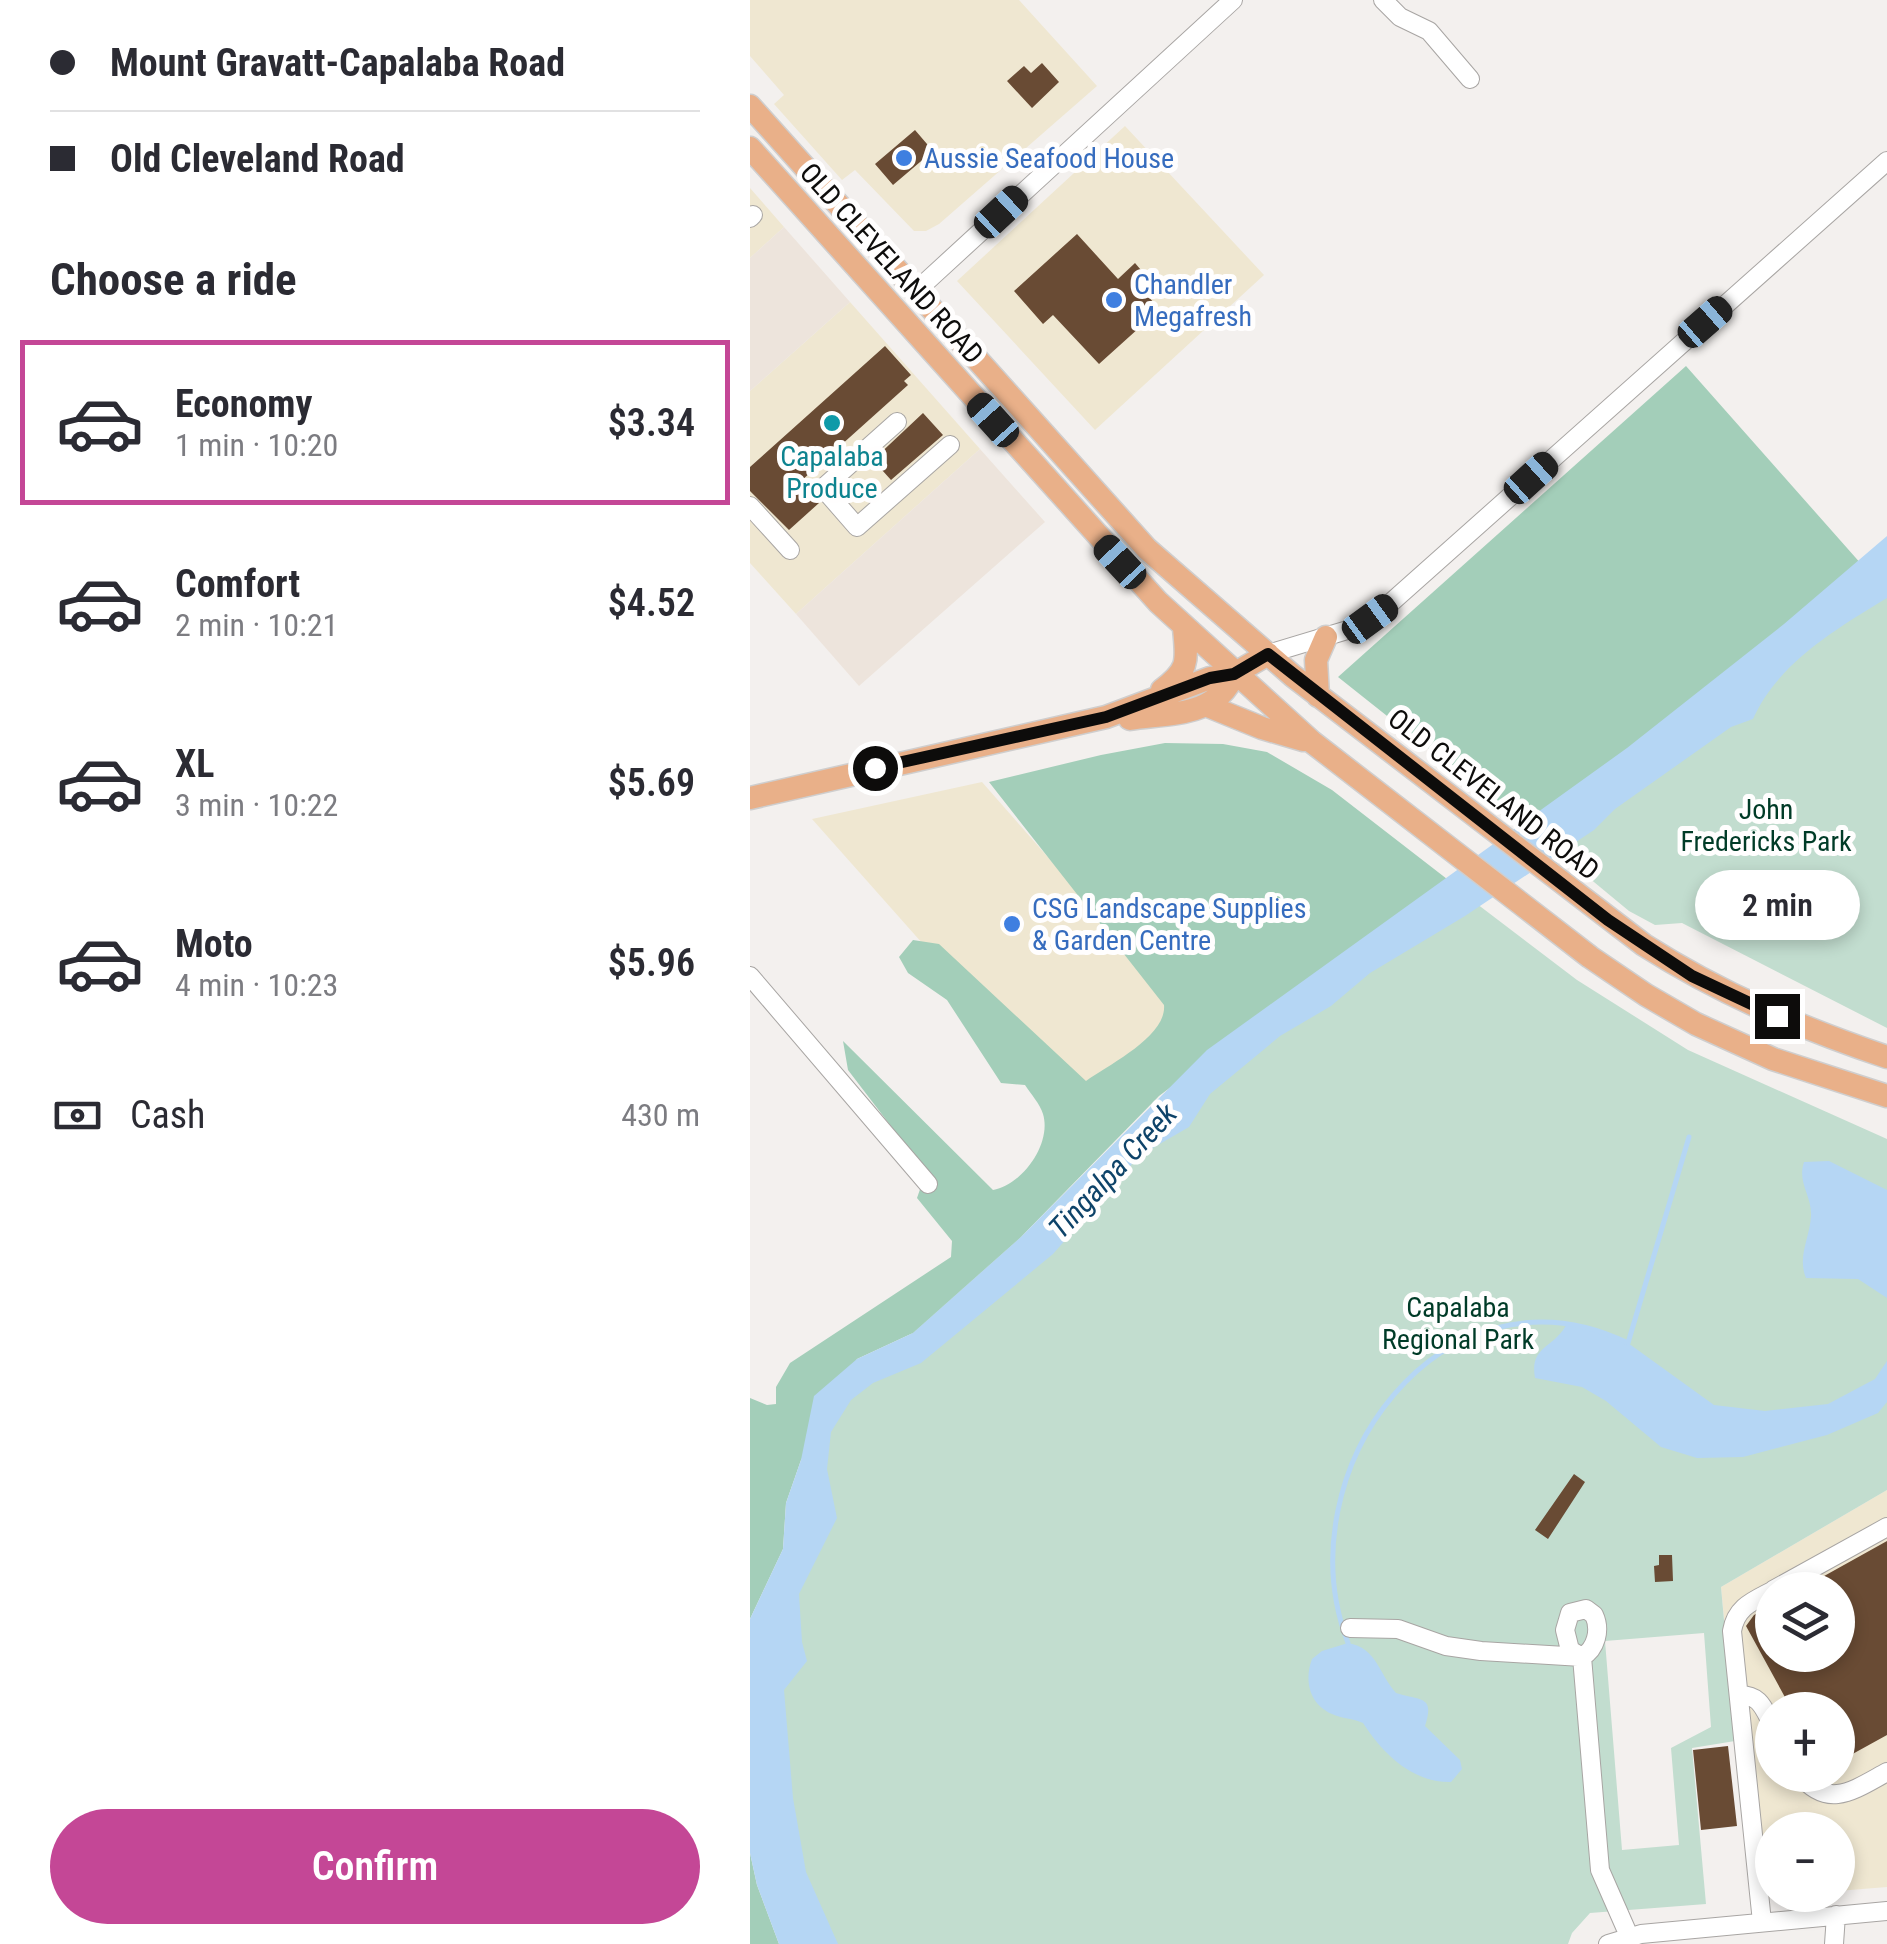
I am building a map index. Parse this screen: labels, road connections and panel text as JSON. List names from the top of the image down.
{
  "streets": {
    "main road": ["OLD CLEVELAND ROAD"]
  },
  "water": ["Tingalpa Creek"],
  "parks": ["John Fredericks Park", "Capalaba Regional Park"],
  "places": [
    "Aussie Seafood House",
    "Chandler Megafresh",
    "Capalaba Produce",
    "CSG Landscape Supplies & Garden Centre"
  ],
  "page": {
    "banner": ["Mount Gravatt-Capalaba Road", "Old Cleveland Road"],
    "heading": "Choose a ride",
    "list": [
      {
        "name": "Economy",
        "note": "1 min · 10:20",
        "value": "$3.34"
      },
      {
        "name": "Comfort",
        "note": "2 min · 10:21",
        "value": "$4.52"
      },
      {
        "name": "XL",
        "note": "3 min · 10:22",
        "value": "$5.69"
      },
      {
        "name": "Moto",
        "note": "4 min · 10:23",
        "value": "$5.96"
      }
    ],
    "bubble": "2 min",
    "pay": ["Cash", "430 m"],
    "map_buttons": ["+", "−"],
    "buttons": "Confirm"
  }
}
